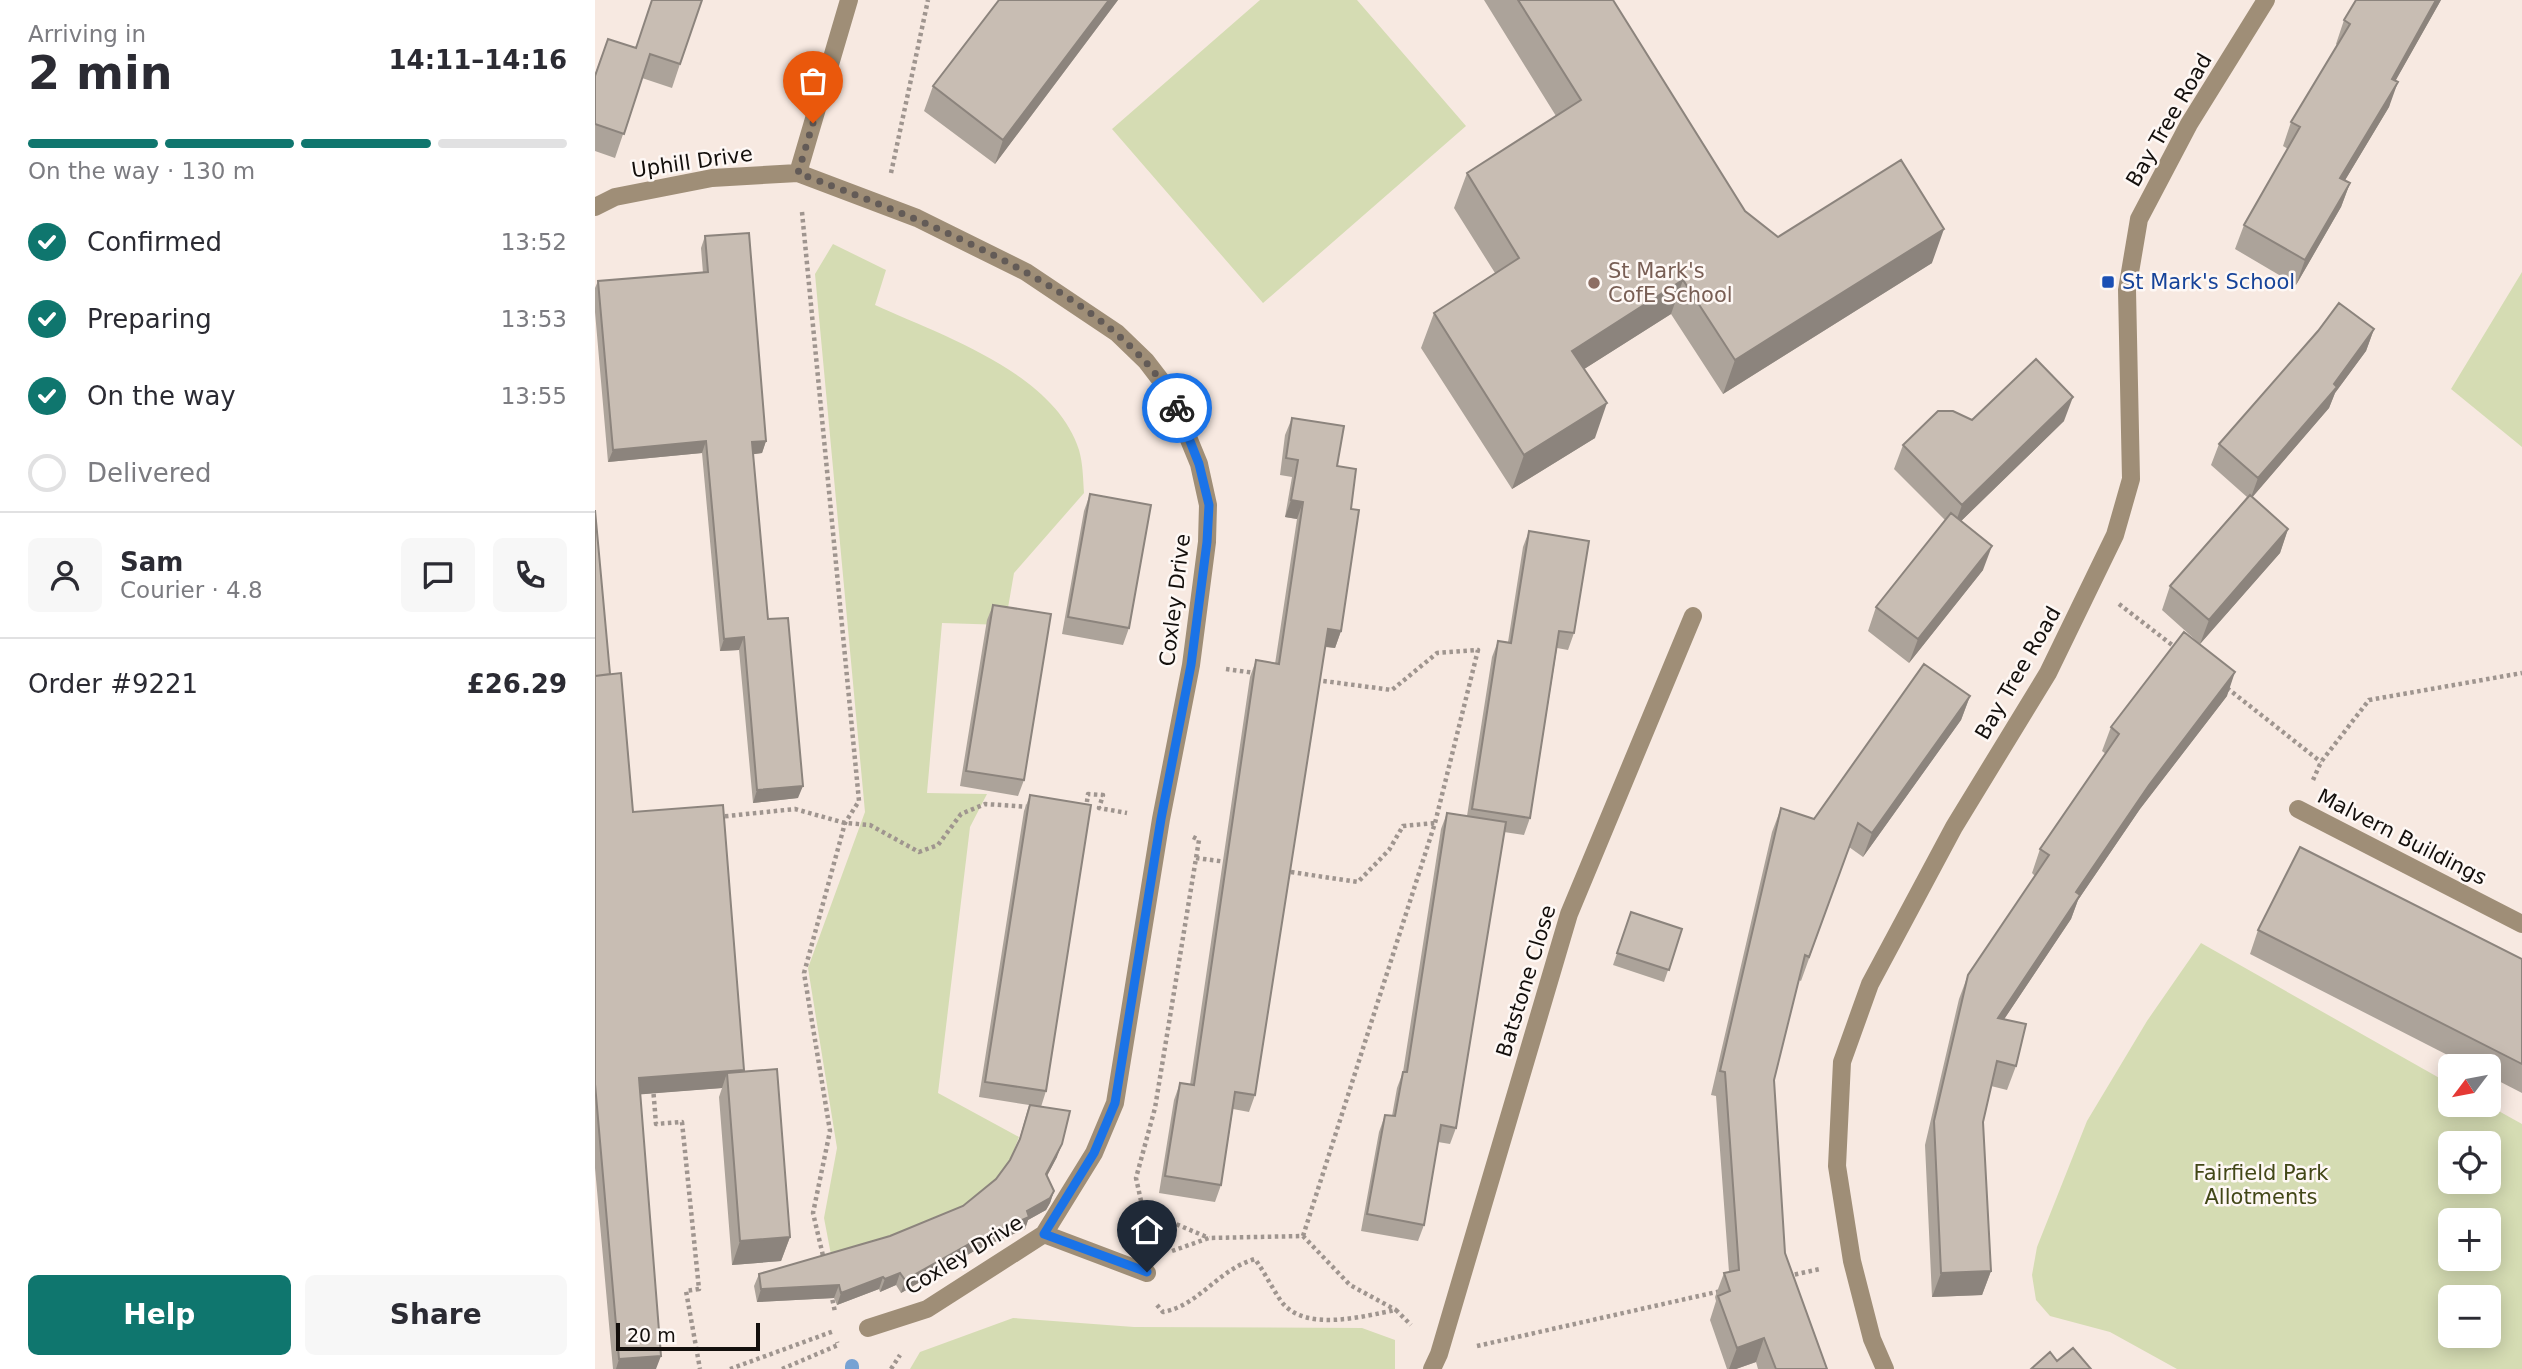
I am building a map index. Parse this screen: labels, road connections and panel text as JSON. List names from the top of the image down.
{
  "streets": {
    "street": [
      "Bay Tree Road",
      "Uphill Drive",
      "Coxley Drive",
      "Malvern Buildings",
      "Batstone Close"
    ]
  },
  "crossings": [
    ["Uphill Drive", "Coxley Drive"]
  ],
  "parks": ["Fairfield Park Allotments"],
  "places": {
    "transit": ["St Mark's School"],
    "other": ["St Mark's CofE School"]
  },
  "scale_bar": "20 m",
  "north": "bottom left",
  "page": {
    "heading": ["2 min", "Arriving in", "14:11–14:16"],
    "panel": [
      "Sam",
      "Courier · 4.8",
      "Order #9221",
      "£26.29"
    ],
    "bar": "On the way · 130 m",
    "list": [
      ["Confirmed", "13:52"],
      ["Preparing", "13:53"],
      ["On the way", "13:55"],
      "Delivered"
    ],
    "map_buttons": ["+", "−"],
    "buttons": ["Help", "Share"],
    "scale": "20 m"
  }
}
